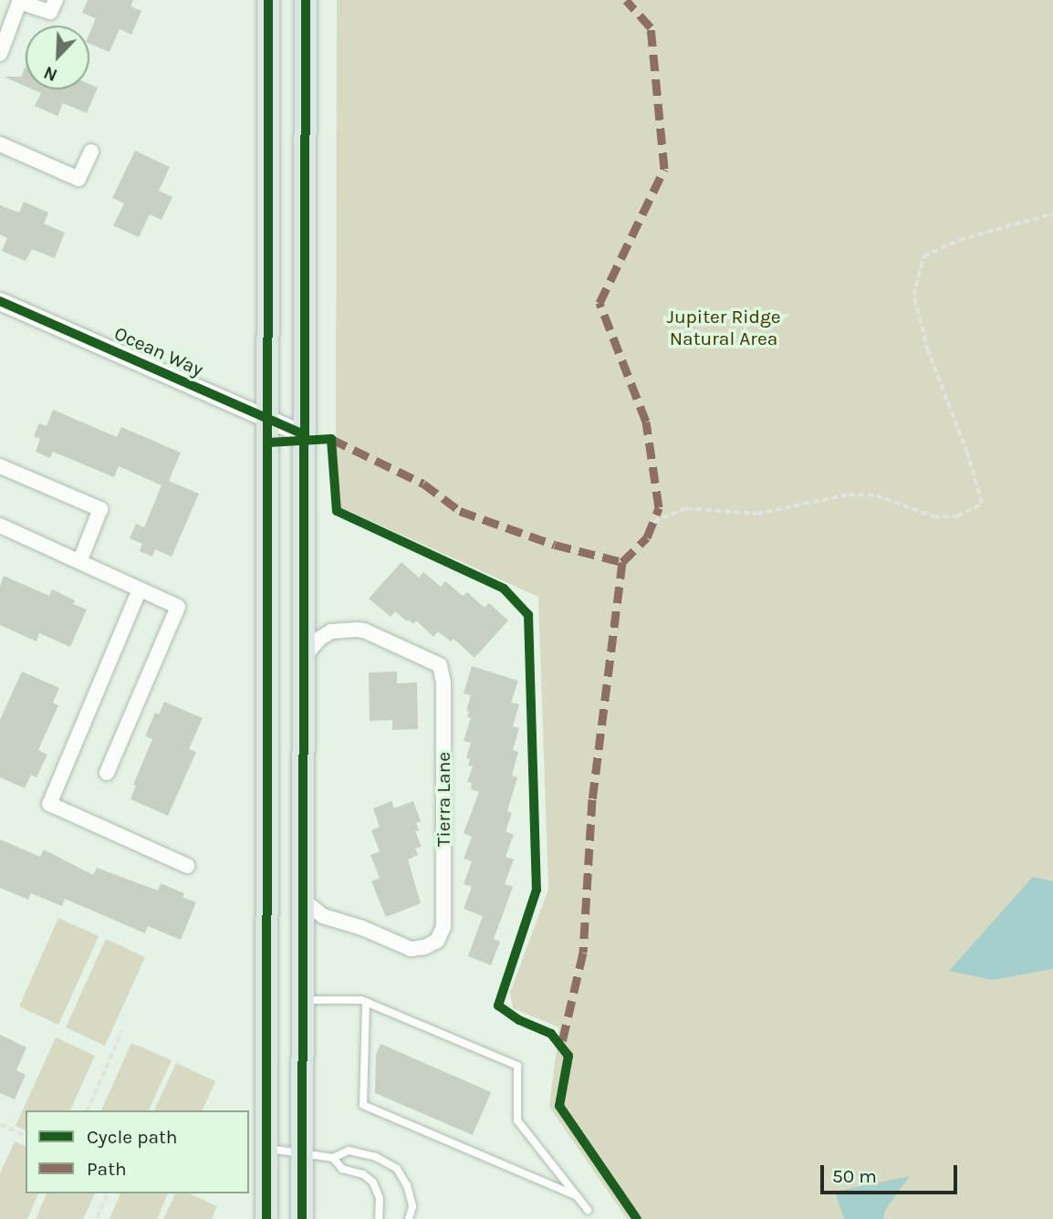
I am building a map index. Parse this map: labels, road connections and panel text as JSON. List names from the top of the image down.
{
  "streets": {
    "street": ["Ocean Way", "Tierra Lane"]
  },
  "parks": ["Jupiter Ridge Natural Area"],
  "legend": ["Cycle path", "Path"],
  "scale_bar": "50 m",
  "north": "bottom left"
}
